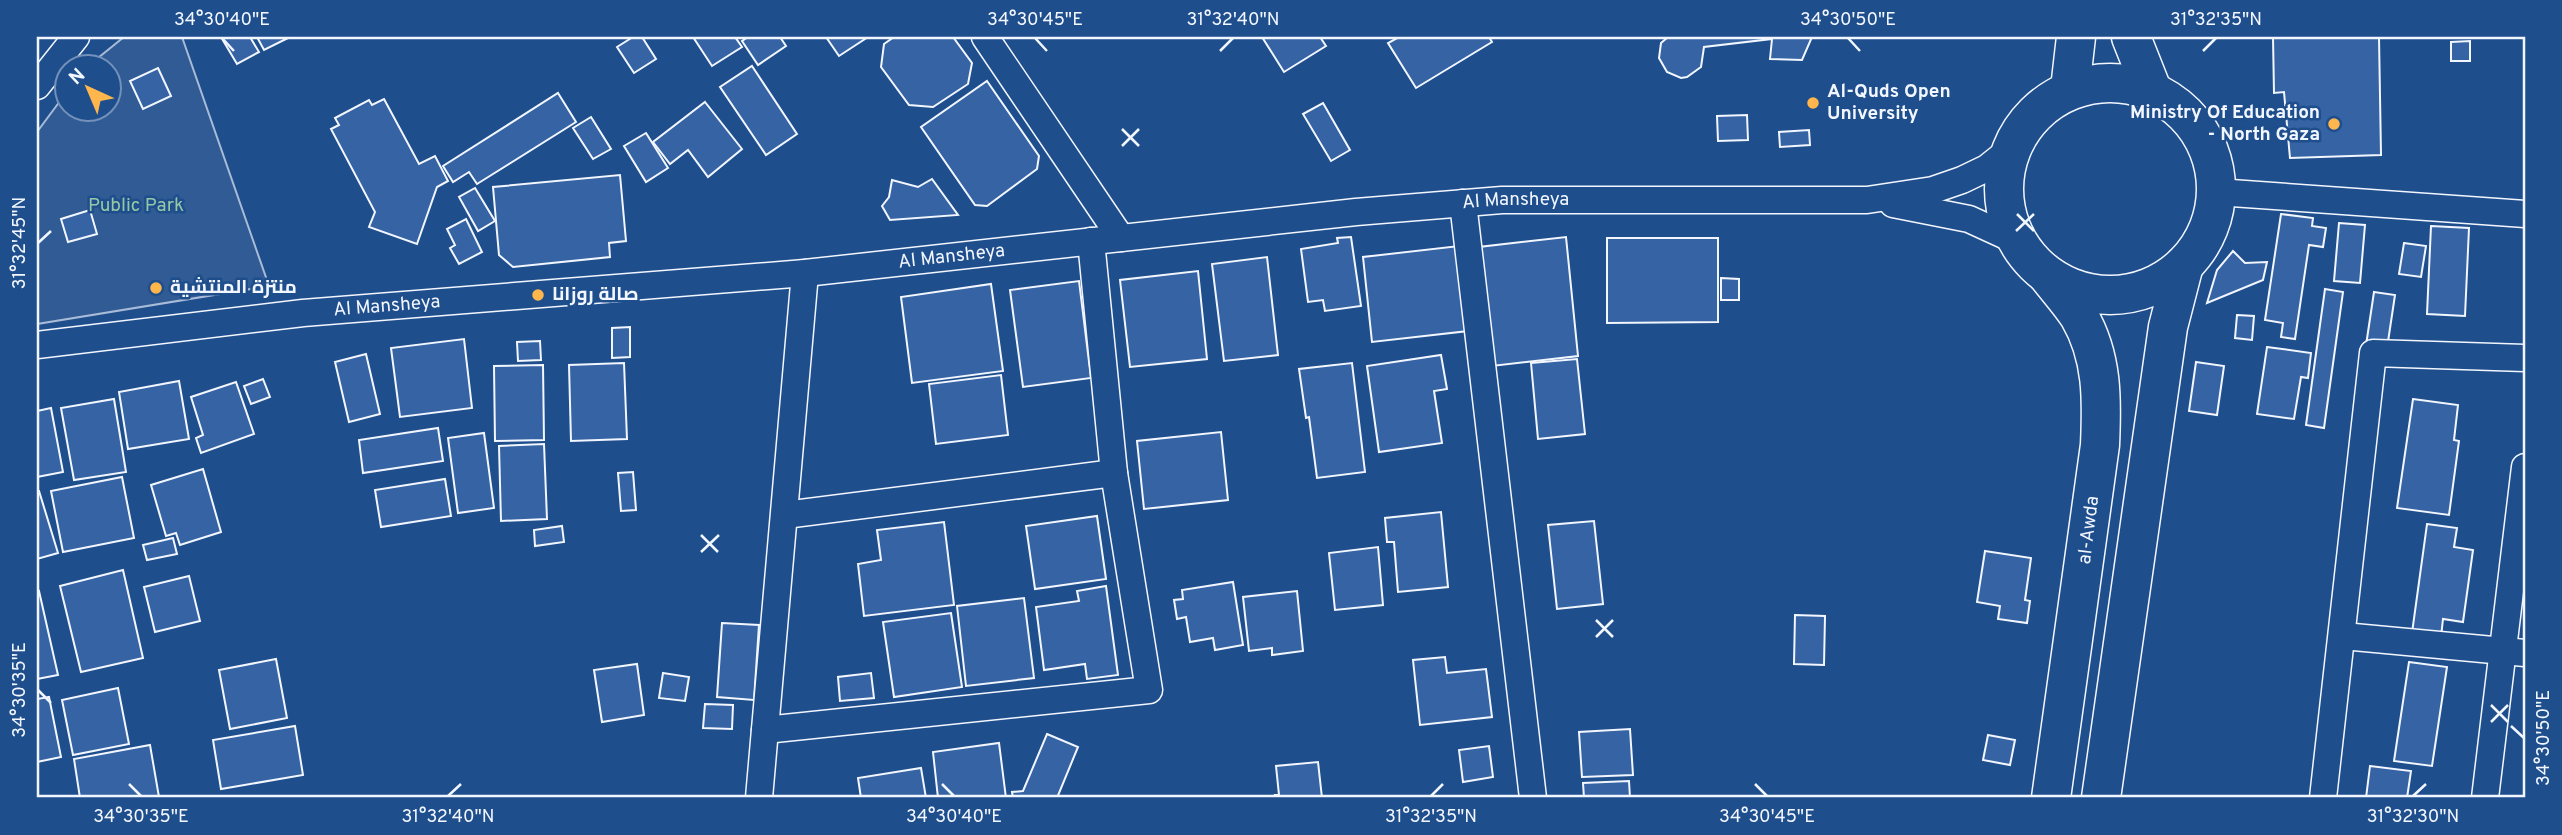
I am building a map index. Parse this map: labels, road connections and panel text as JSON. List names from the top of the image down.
{
  "streets": {
    "main road": ["al-Awda"],
    "street": ["Al Mansheya"]
  },
  "crossings": [
    ["Al Mansheya", "al-Awda"]
  ],
  "parks": ["Public Park"],
  "places": [
    "Al-Quds Open University",
    "Ministry Of Education - North Gaza",
    "منتزة المنتشية",
    "صالة روزانا"
  ],
  "north": "top left",
  "coordinates": [
    "34°30'40\"E",
    "34°30'45\"E",
    "31°32'40\"N",
    "34°30'50\"E",
    "31°32'35\"N",
    "31°32'45\"N",
    "34°30'35\"E",
    "31°32'30\"N"
  ]
}
